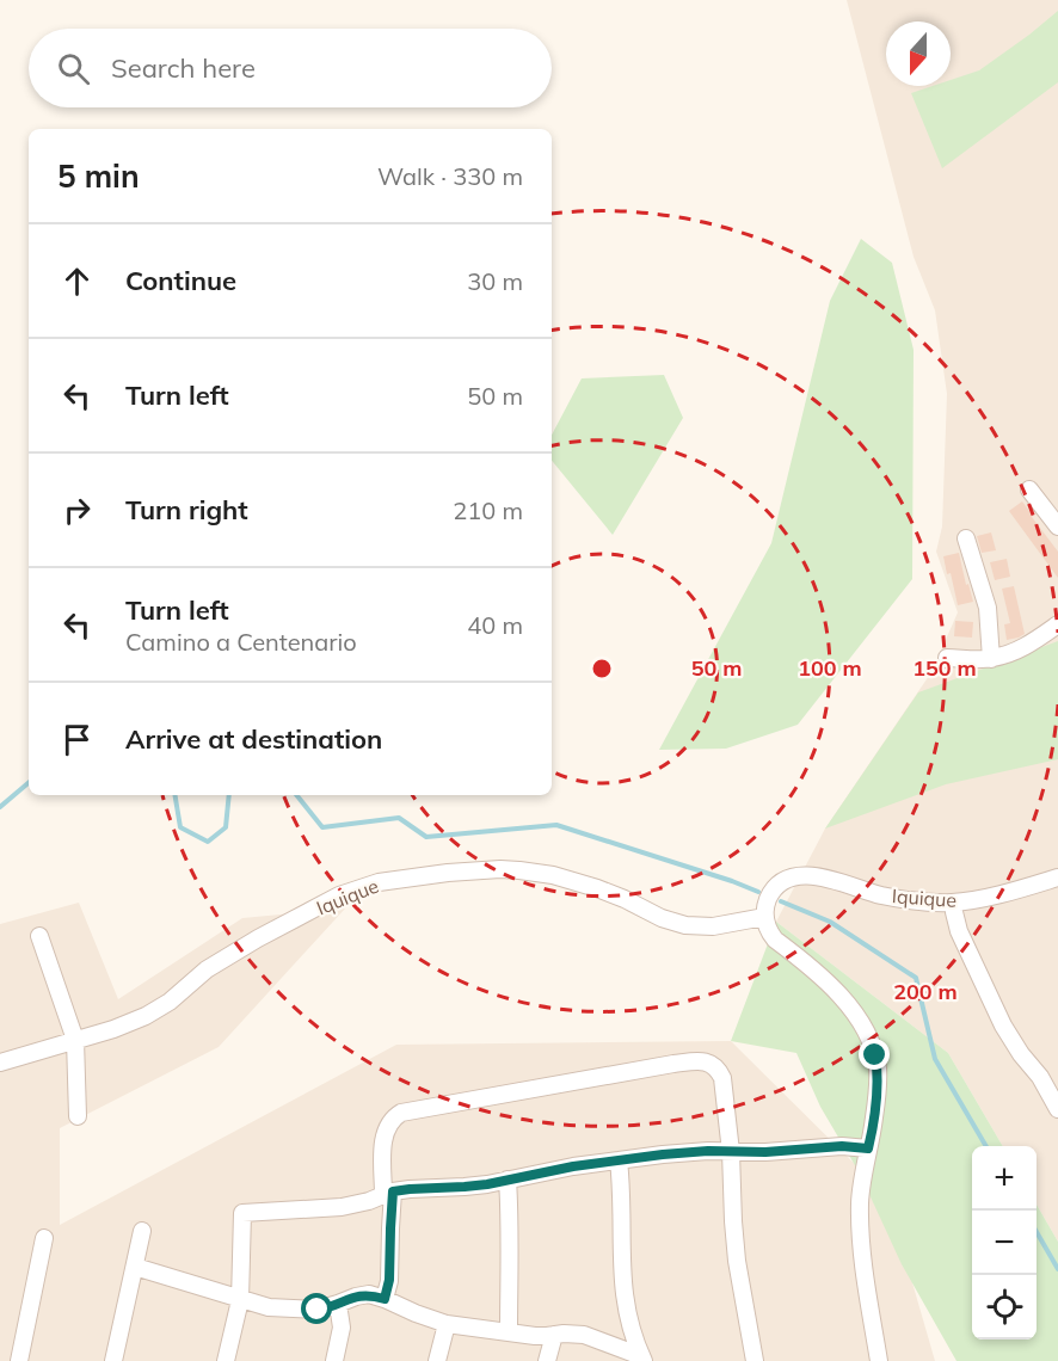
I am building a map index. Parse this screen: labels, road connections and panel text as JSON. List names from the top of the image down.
{
  "streets": {
    "street": ["Iquique"]
  },
  "north": "bottom",
  "page": {
    "search": "Search here",
    "heading": ["5 min", "Walk · 330 m"],
    "list": [
      ["Continue", "30 m"],
      ["Turn left", "50 m"],
      ["Turn right", "210 m"],
      ["Turn left", "Camino a Centenario", "40 m"],
      "Arrive at destination"
    ],
    "map_buttons": ["+", "−"]
  },
  "rings": [
    "50 m",
    "100 m",
    "150 m",
    "200 m"
  ]
}
